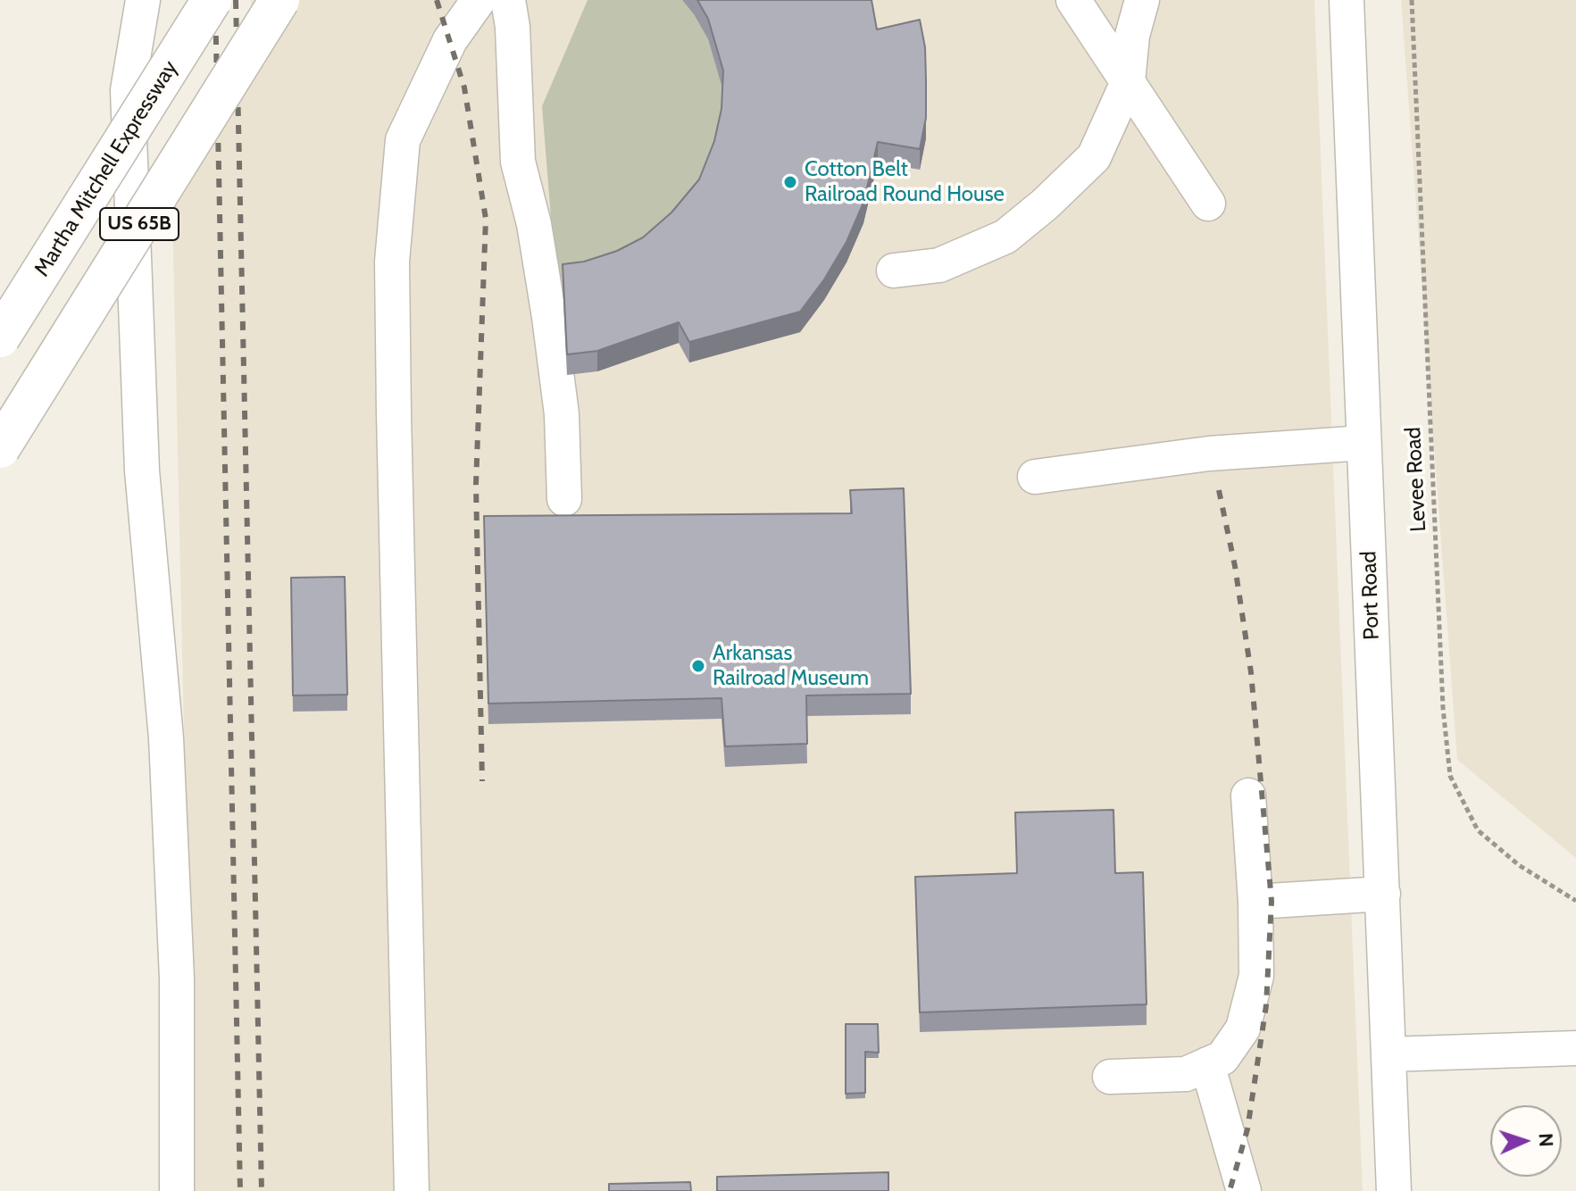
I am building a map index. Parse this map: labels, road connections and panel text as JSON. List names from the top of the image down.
{
  "streets": {
    "highway": ["Martha Mitchell Expressway", "US 65B"],
    "street": ["Port Road"],
    "path": ["Levee Road"]
  },
  "places": ["Cotton Belt Railroad Round House", "Arkansas Railroad Museum"],
  "north": "right"
}
